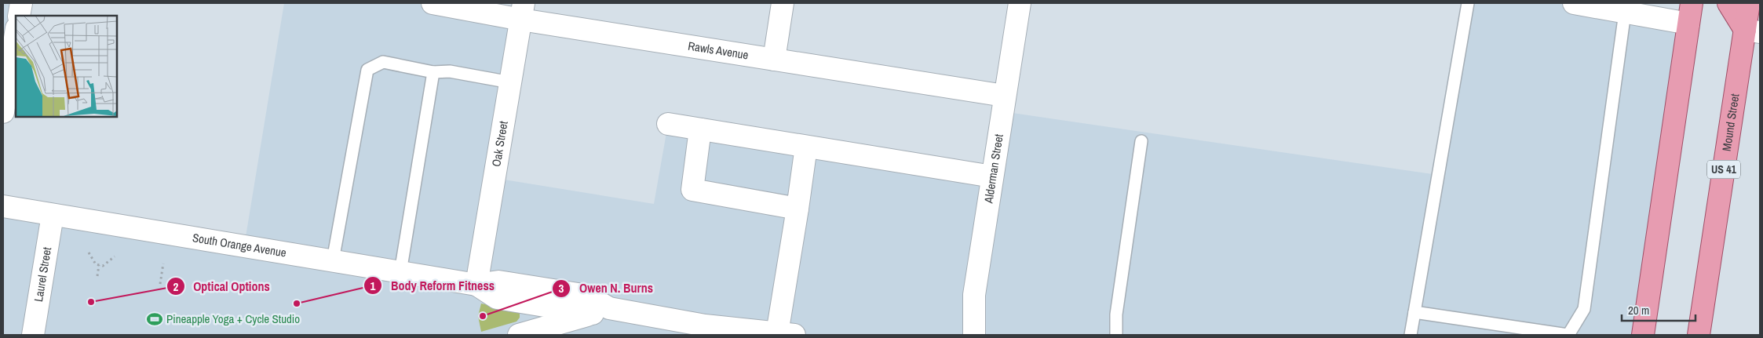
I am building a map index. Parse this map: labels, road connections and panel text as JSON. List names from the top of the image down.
{
  "streets": {
    "main road": ["Mound Street", "US 41"],
    "street": [
      "Rawls Avenue",
      "Oak Street",
      "Alderman Street",
      "South Orange Avenue",
      "Laurel Street"
    ]
  },
  "crossings": [
    ["Rawls Avenue", "Oak Street"],
    ["Rawls Avenue", "Alderman Street"],
    ["Oak Street", "South Orange Avenue"],
    ["South Orange Avenue", "Laurel Street"]
  ],
  "places": {
    "other": ["Optical Options", "Body Reform Fitness", "Owen N. Burns"],
    "sports": ["Pineapple Yoga + Cycle Studio"]
  },
  "scale_bar": "20 m"
}
